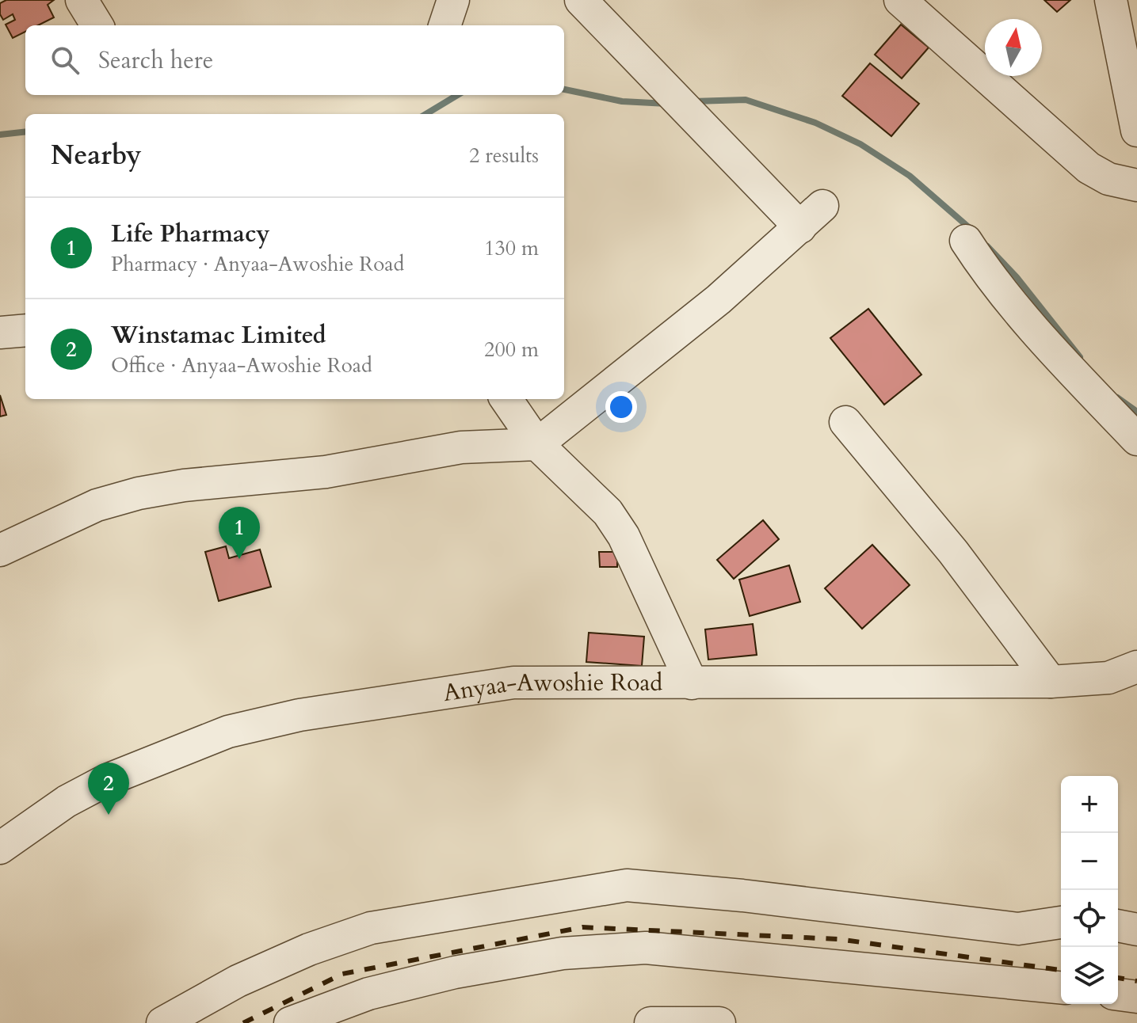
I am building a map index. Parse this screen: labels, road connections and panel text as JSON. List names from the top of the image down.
{
  "streets": {
    "street": ["Anyaa-Awoshie Road"]
  },
  "north": "top",
  "page": {
    "search": "Search here",
    "heading": ["Nearby", "2 results"],
    "list": [
      {
        "mark": "1",
        "name": "Life Pharmacy",
        "note": "Pharmacy · Anyaa-Awoshie Road",
        "value": "130 m"
      },
      {
        "mark": "2",
        "name": "Winstamac Limited",
        "note": "Office · Anyaa-Awoshie Road",
        "value": "200 m"
      }
    ],
    "pins": ["1", "2"],
    "map_buttons": ["+", "−"]
  }
}
